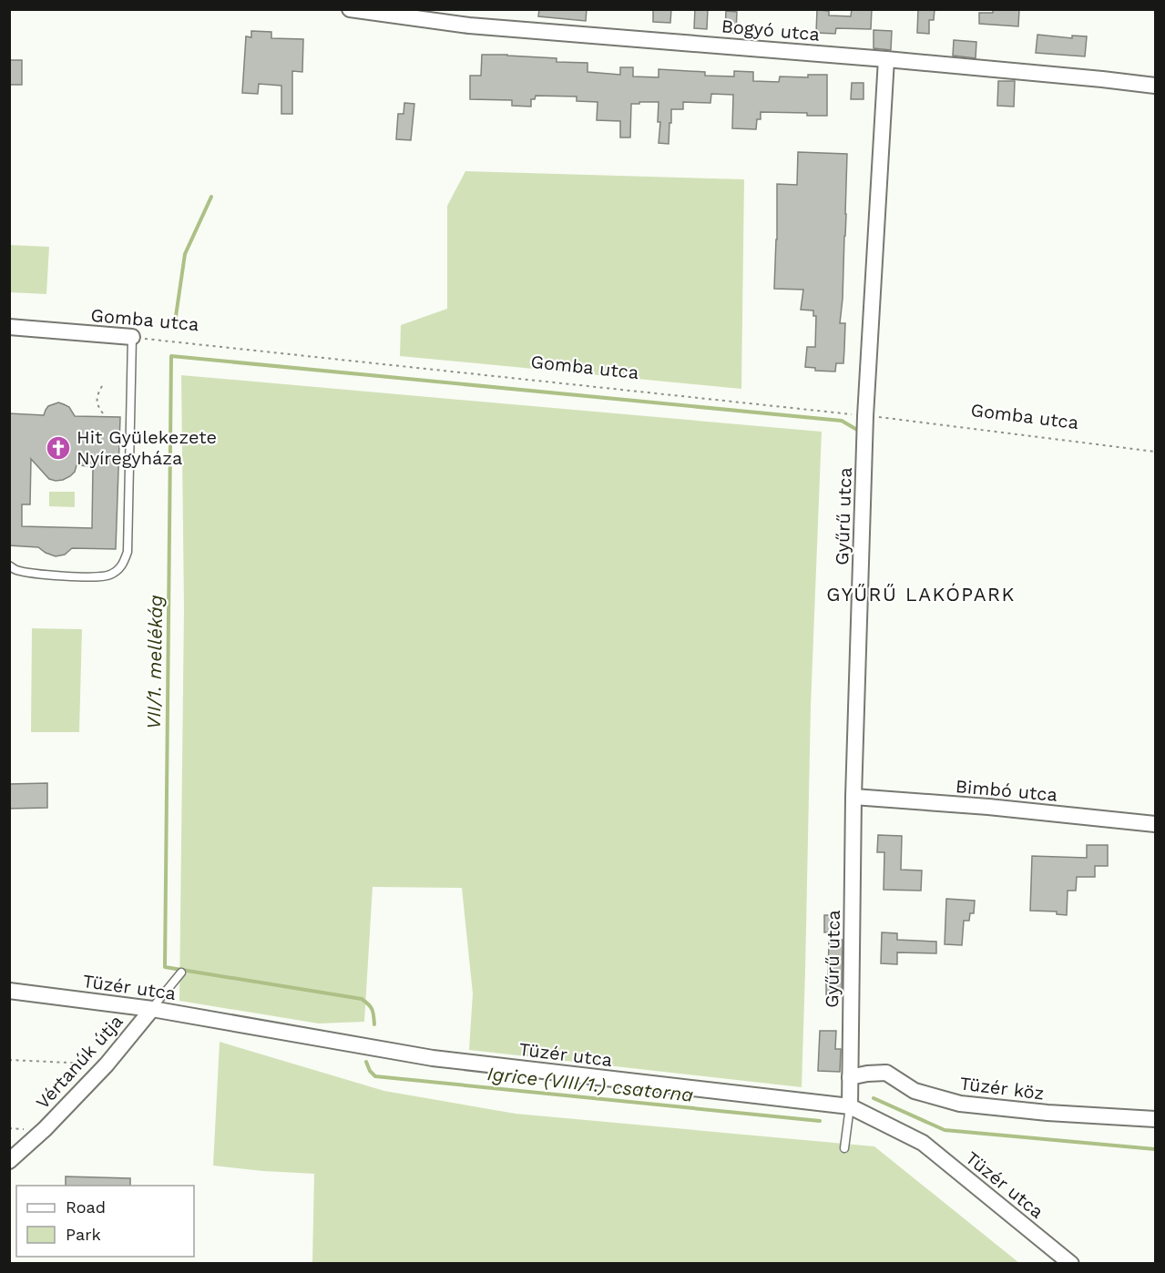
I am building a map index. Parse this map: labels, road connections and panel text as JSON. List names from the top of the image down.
{
  "streets": {
    "street": [
      "Bogyó utca",
      "Gomba utca",
      "Gyűrű utca",
      "Bimbó utca",
      "Tüzér utca",
      "Vértanúk útja",
      "Tüzér köz"
    ]
  },
  "crossings": [
    ["Bogyó utca", "Gyűrű utca"],
    ["Gomba utca", "Gyűrű utca"],
    ["Gyűrű utca", "Bimbó utca"],
    ["Gyűrű utca", "Tüzér utca"],
    ["Gyűrű utca", "Tüzér köz"],
    ["Tüzér utca", "Vértanúk útja"]
  ],
  "districts": ["GYŰRŰ LAKÓPARK"],
  "water": ["VII/1. mellékág", "Igrice (VIII/1.) csatorna"],
  "places": {
    "church": ["Hit Gyülekezete Nyíregyháza"]
  },
  "legend": ["Road", "Park"]
}
